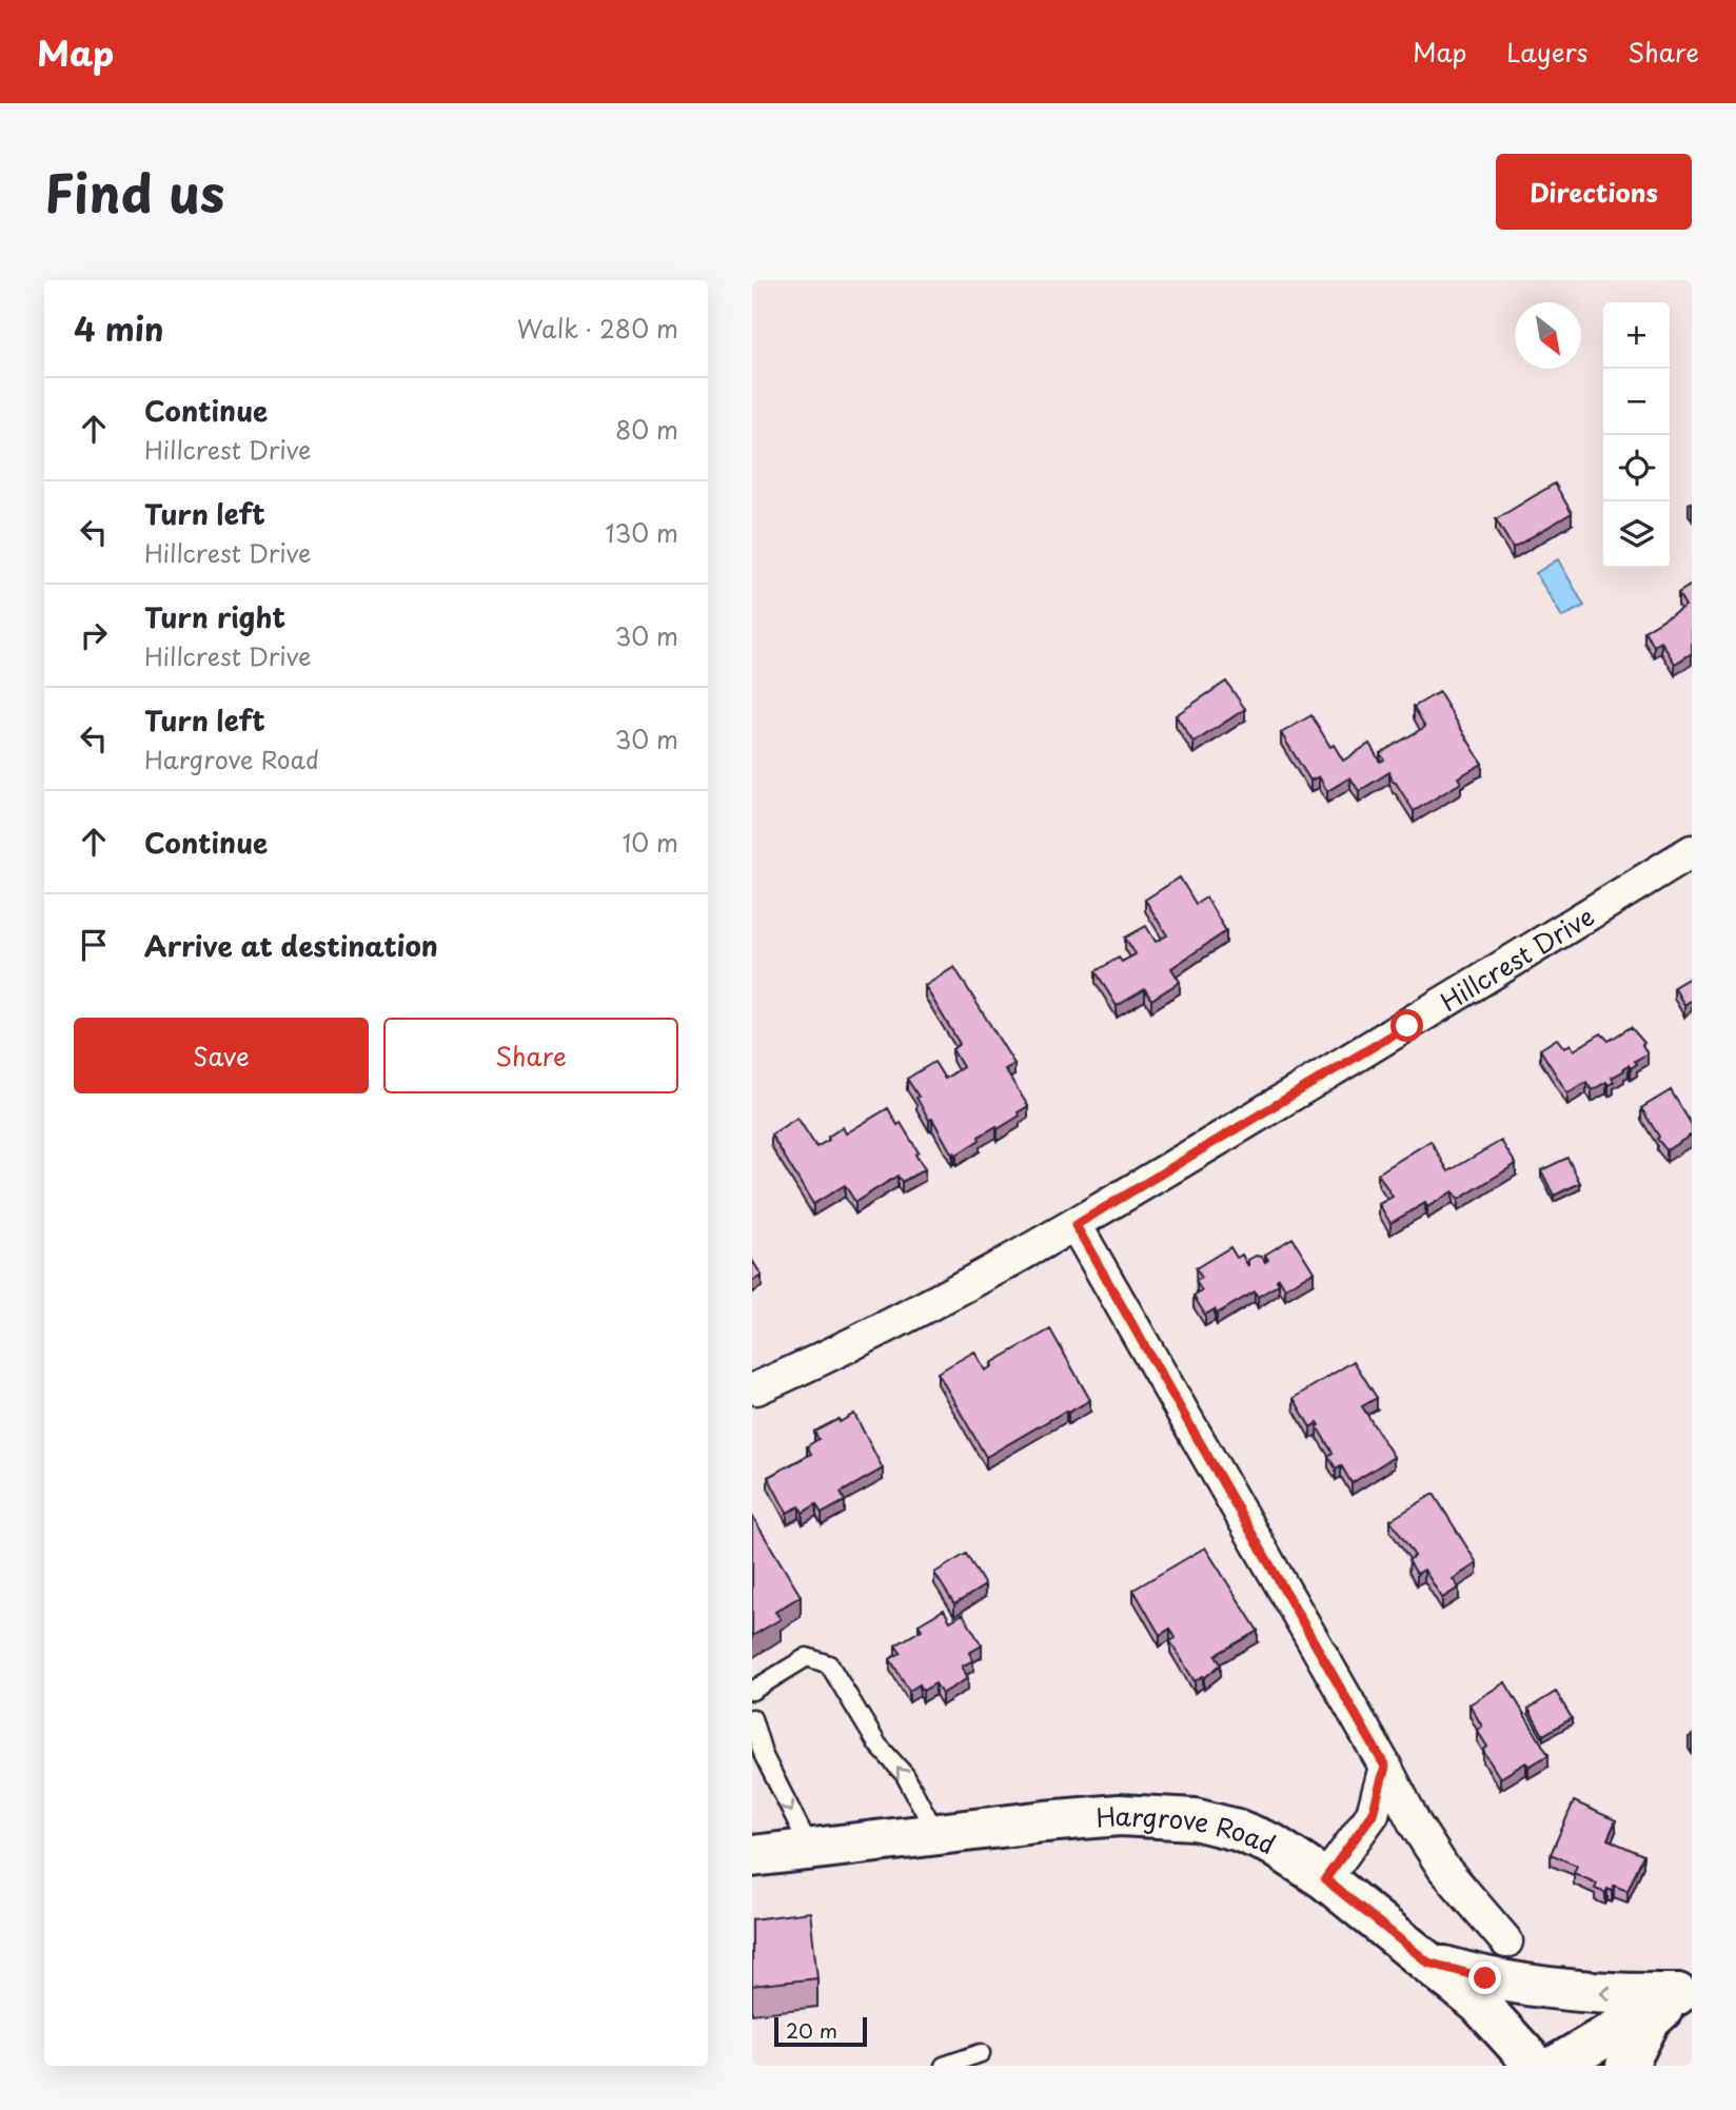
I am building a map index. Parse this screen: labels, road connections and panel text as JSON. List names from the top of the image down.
{
  "streets": {
    "main road": ["Hargrove Road"],
    "street": ["Hillcrest Drive"]
  },
  "scale_bar": "20 m",
  "north": "bottom right",
  "page": {
    "header": "Map",
    "nav": ["Map", "Layers", "Share"],
    "title": "Find us",
    "buttons": [
      "Directions",
      ["Save", "Share"]
    ],
    "heading": ["4 min", "Walk · 280 m"],
    "map_buttons": ["+", "−"],
    "list": [
      ["Continue", "Hillcrest Drive", "80 m"],
      ["Turn left", "Hillcrest Drive", "130 m"],
      ["Turn right", "Hillcrest Drive", "30 m"],
      ["Turn left", "Hargrove Road", "30 m"],
      ["Continue", "10 m"],
      "Arrive at destination"
    ],
    "scale": "20 m"
  }
}
